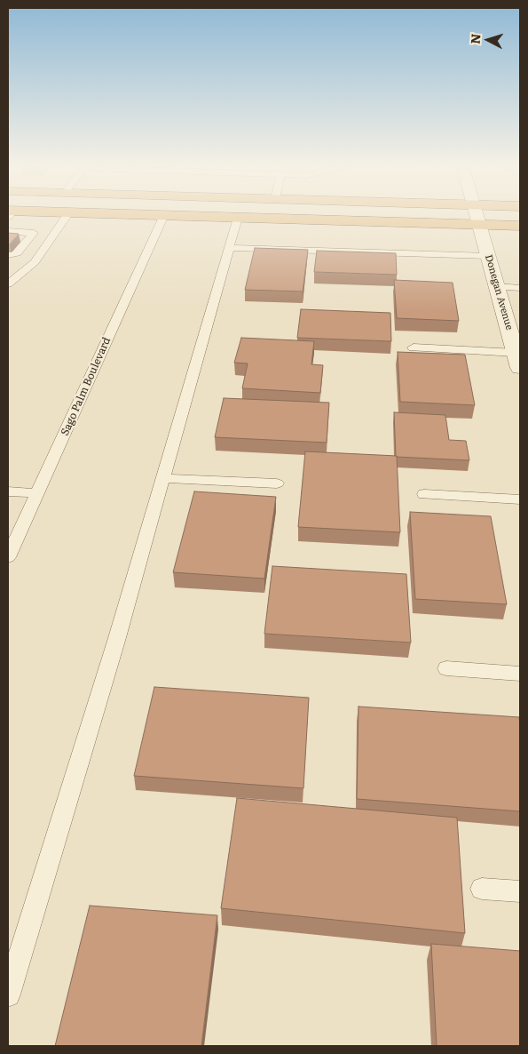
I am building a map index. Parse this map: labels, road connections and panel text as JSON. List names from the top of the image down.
{
  "streets": {
    "street": ["Donegan Avenue"],
    "lane": ["Sago Palm Boulevard"]
  },
  "north": "left"
}
